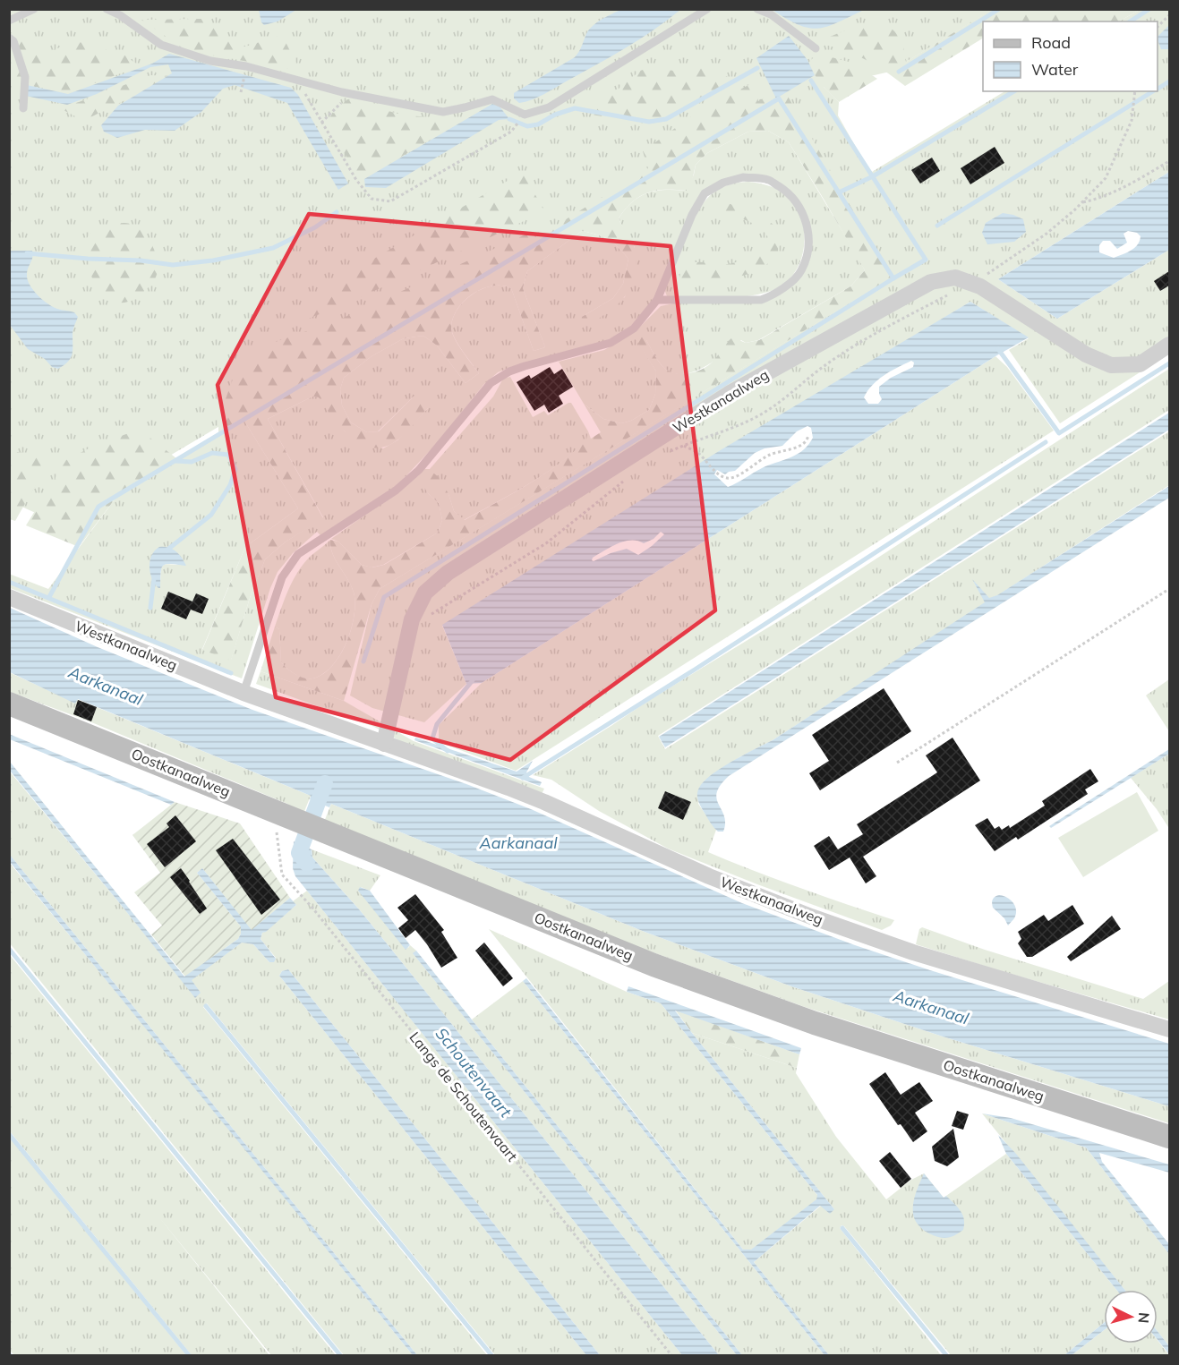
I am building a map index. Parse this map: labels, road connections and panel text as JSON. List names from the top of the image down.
{
  "streets": {
    "main road": ["Oostkanaalweg"],
    "street": ["Westkanaalweg"],
    "path": ["Langs de Schoutenvaart"]
  },
  "crossings": [
    ["Oostkanaalweg", "Langs de Schoutenvaart"]
  ],
  "water": ["Aarkanaal", "Schoutenvaart"],
  "legend": ["Road", "Water"],
  "north": "right"
}
